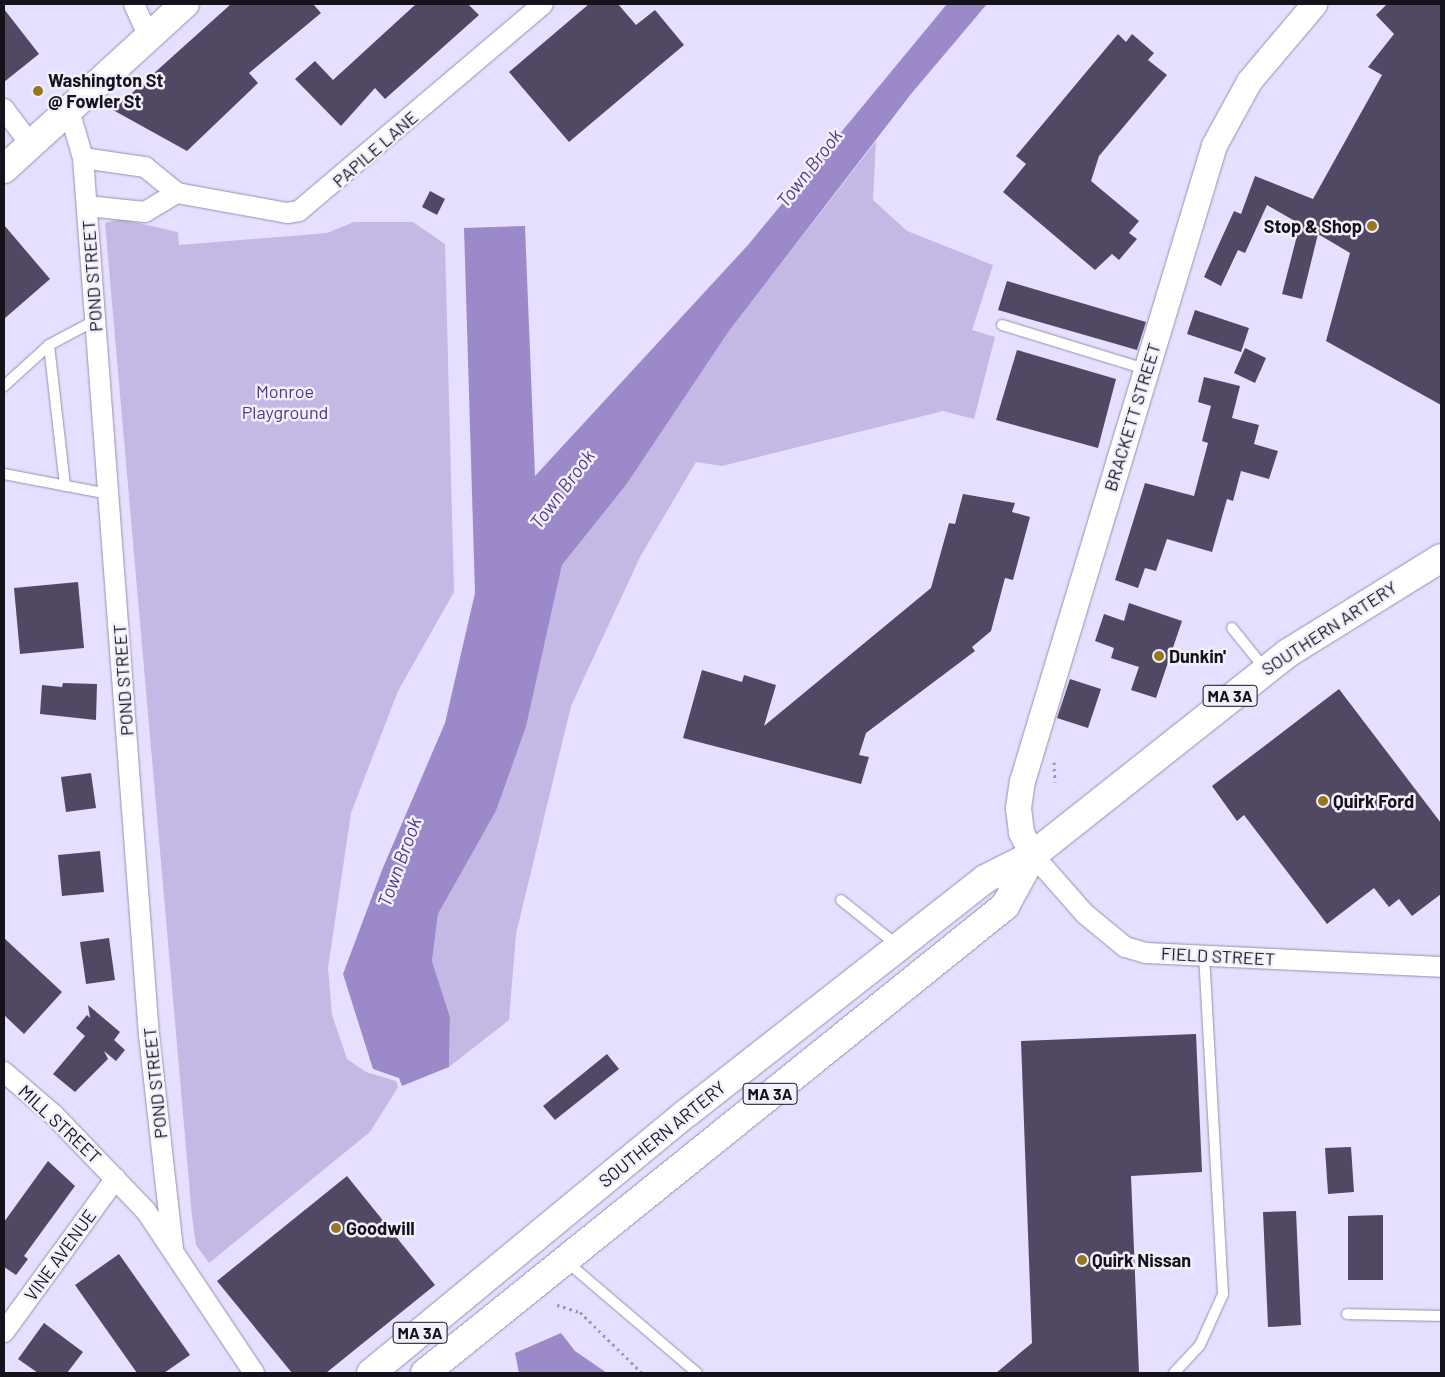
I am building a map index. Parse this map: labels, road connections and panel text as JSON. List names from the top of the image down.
{
  "streets": {
    "main road": ["SOUTHERN ARTERY", "MA 3A"],
    "street": [
      "PAPILE LANE",
      "POND STREET",
      "BRACKETT STREET",
      "FIELD STREET",
      "MILL STREET",
      "VINE AVENUE"
    ]
  },
  "crossings": [
    ["PAPILE LANE", "POND STREET"],
    ["POND STREET", "MILL STREET"],
    ["POND STREET", "VINE AVENUE"],
    ["BRACKETT STREET", "SOUTHERN ARTERY"],
    ["BRACKETT STREET", "FIELD STREET"],
    ["SOUTHERN ARTERY", "FIELD STREET"],
    ["MILL STREET", "VINE AVENUE"]
  ],
  "water": ["Town Brook"],
  "parks": ["Monroe Playground"],
  "places": [
    "Washington St @ Fowler St",
    "Stop & Shop",
    "Dunkin'",
    "Quirk Ford",
    "Goodwill",
    "Quirk Nissan"
  ]
}
